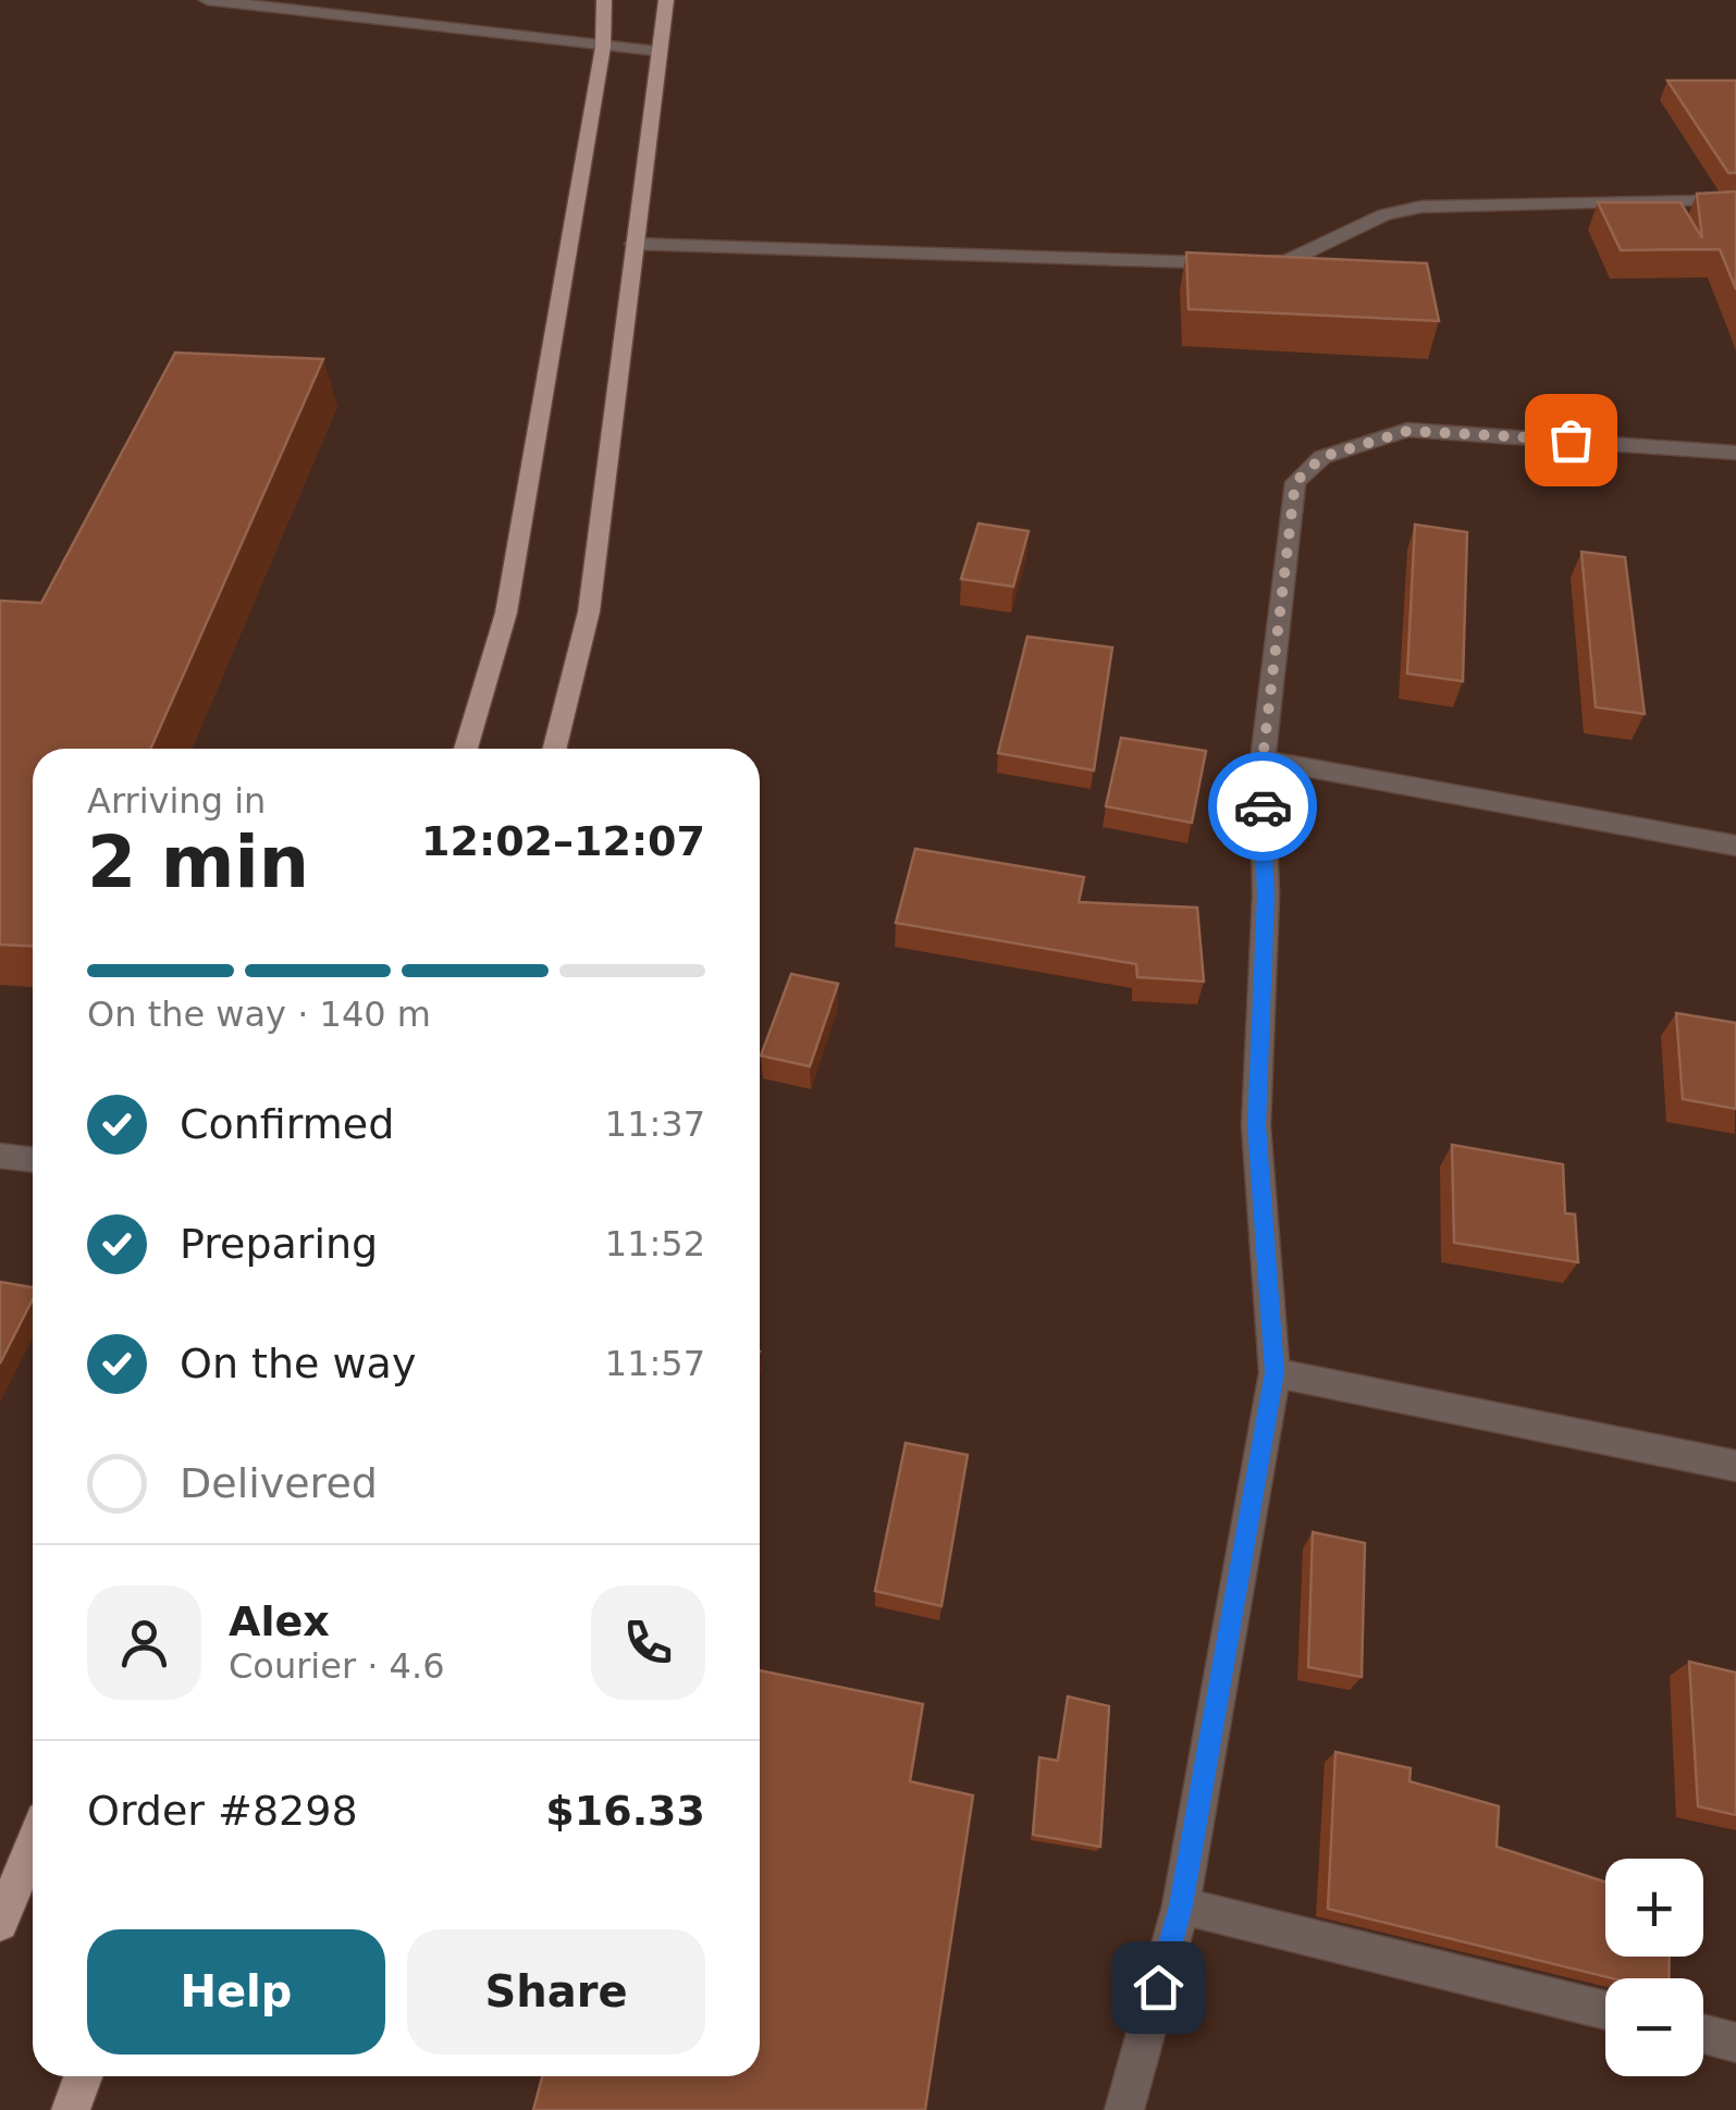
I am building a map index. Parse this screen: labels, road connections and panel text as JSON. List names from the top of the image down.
{
  "page": {
    "heading": ["2 min", "Arriving in", "12:02–12:07"],
    "panel": [
      "Alex",
      "Courier · 4.6",
      "Order #8298",
      "$16.33"
    ],
    "bar": "On the way · 140 m",
    "list": [
      ["Confirmed", "11:37"],
      ["Preparing", "11:52"],
      ["On the way", "11:57"],
      "Delivered"
    ],
    "map_buttons": ["+", "−"],
    "buttons": ["Help", "Share"]
  }
}
